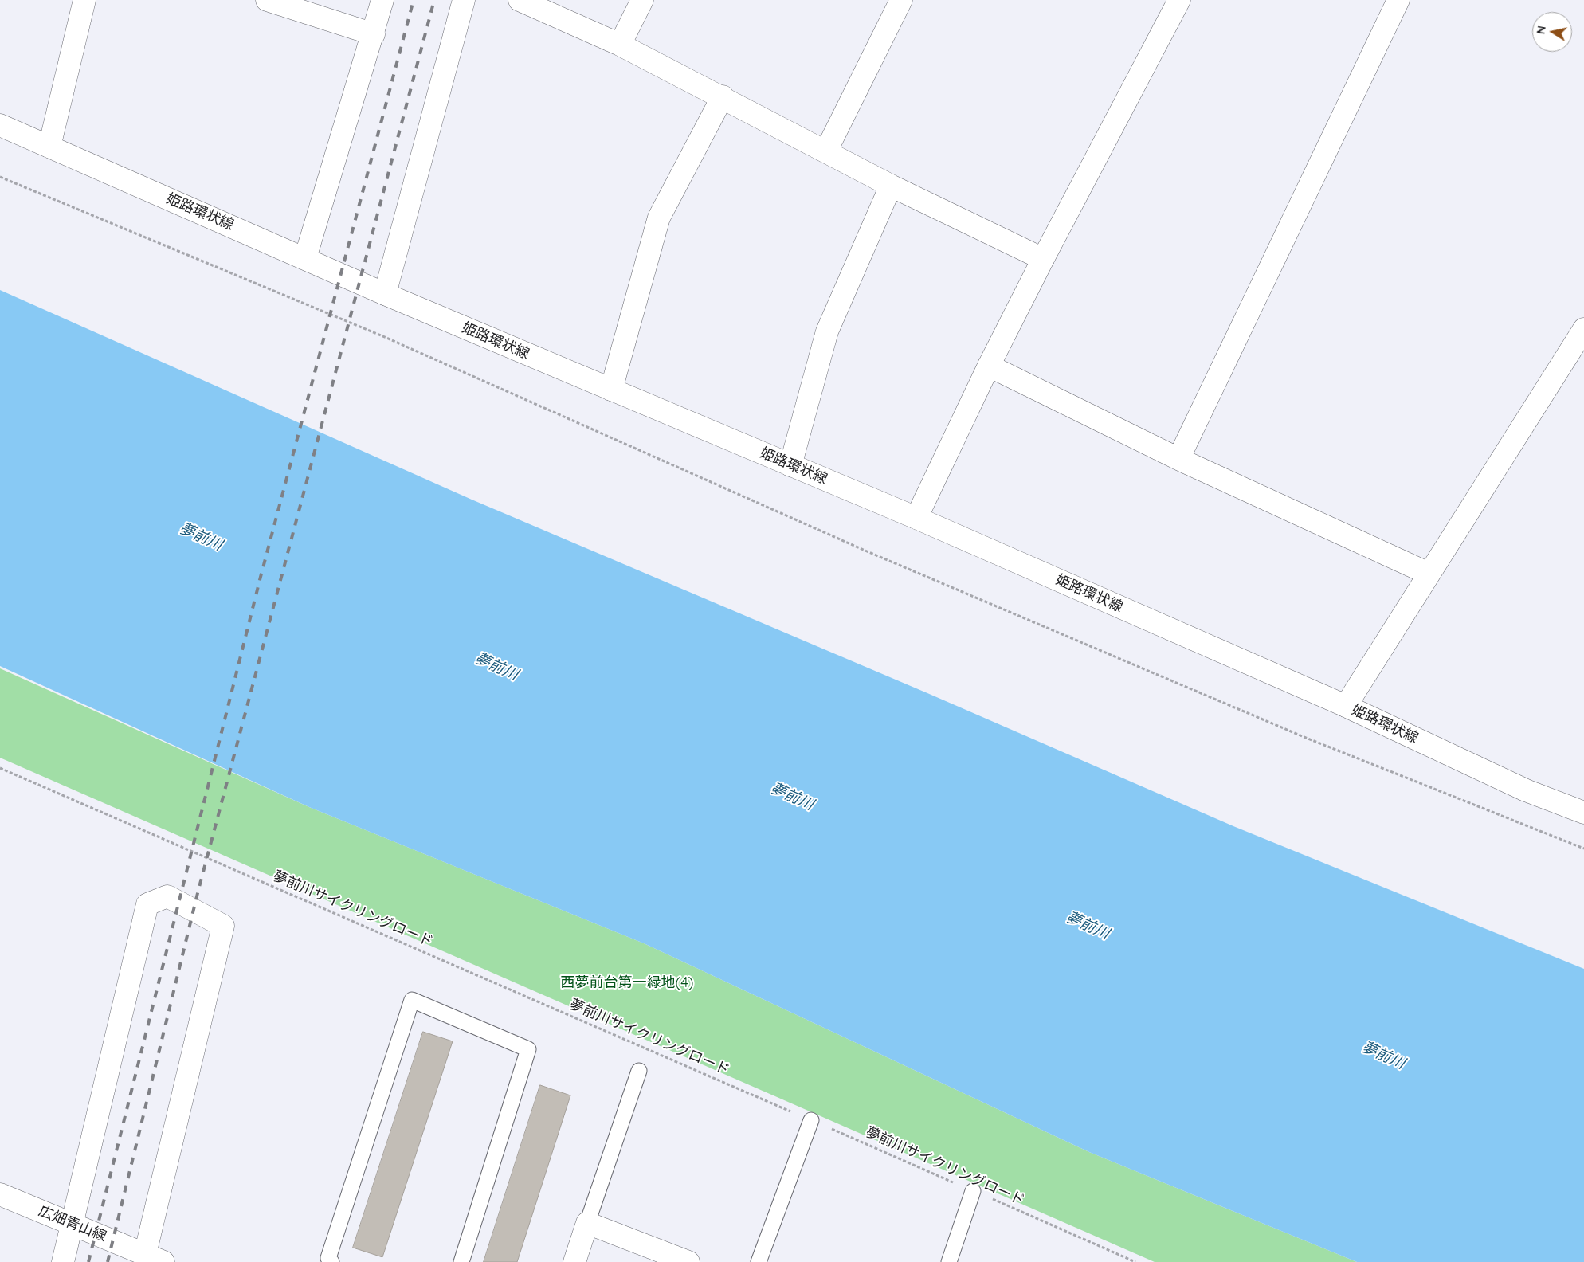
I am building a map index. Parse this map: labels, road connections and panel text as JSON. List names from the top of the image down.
{
  "streets": {
    "street": ["姫路環状線", "広畑青山線"],
    "path": ["夢前川サイクリングロード"]
  },
  "water": ["夢前川"],
  "parks": ["西夢前台第一緑地(4)"],
  "north": "left"
}
